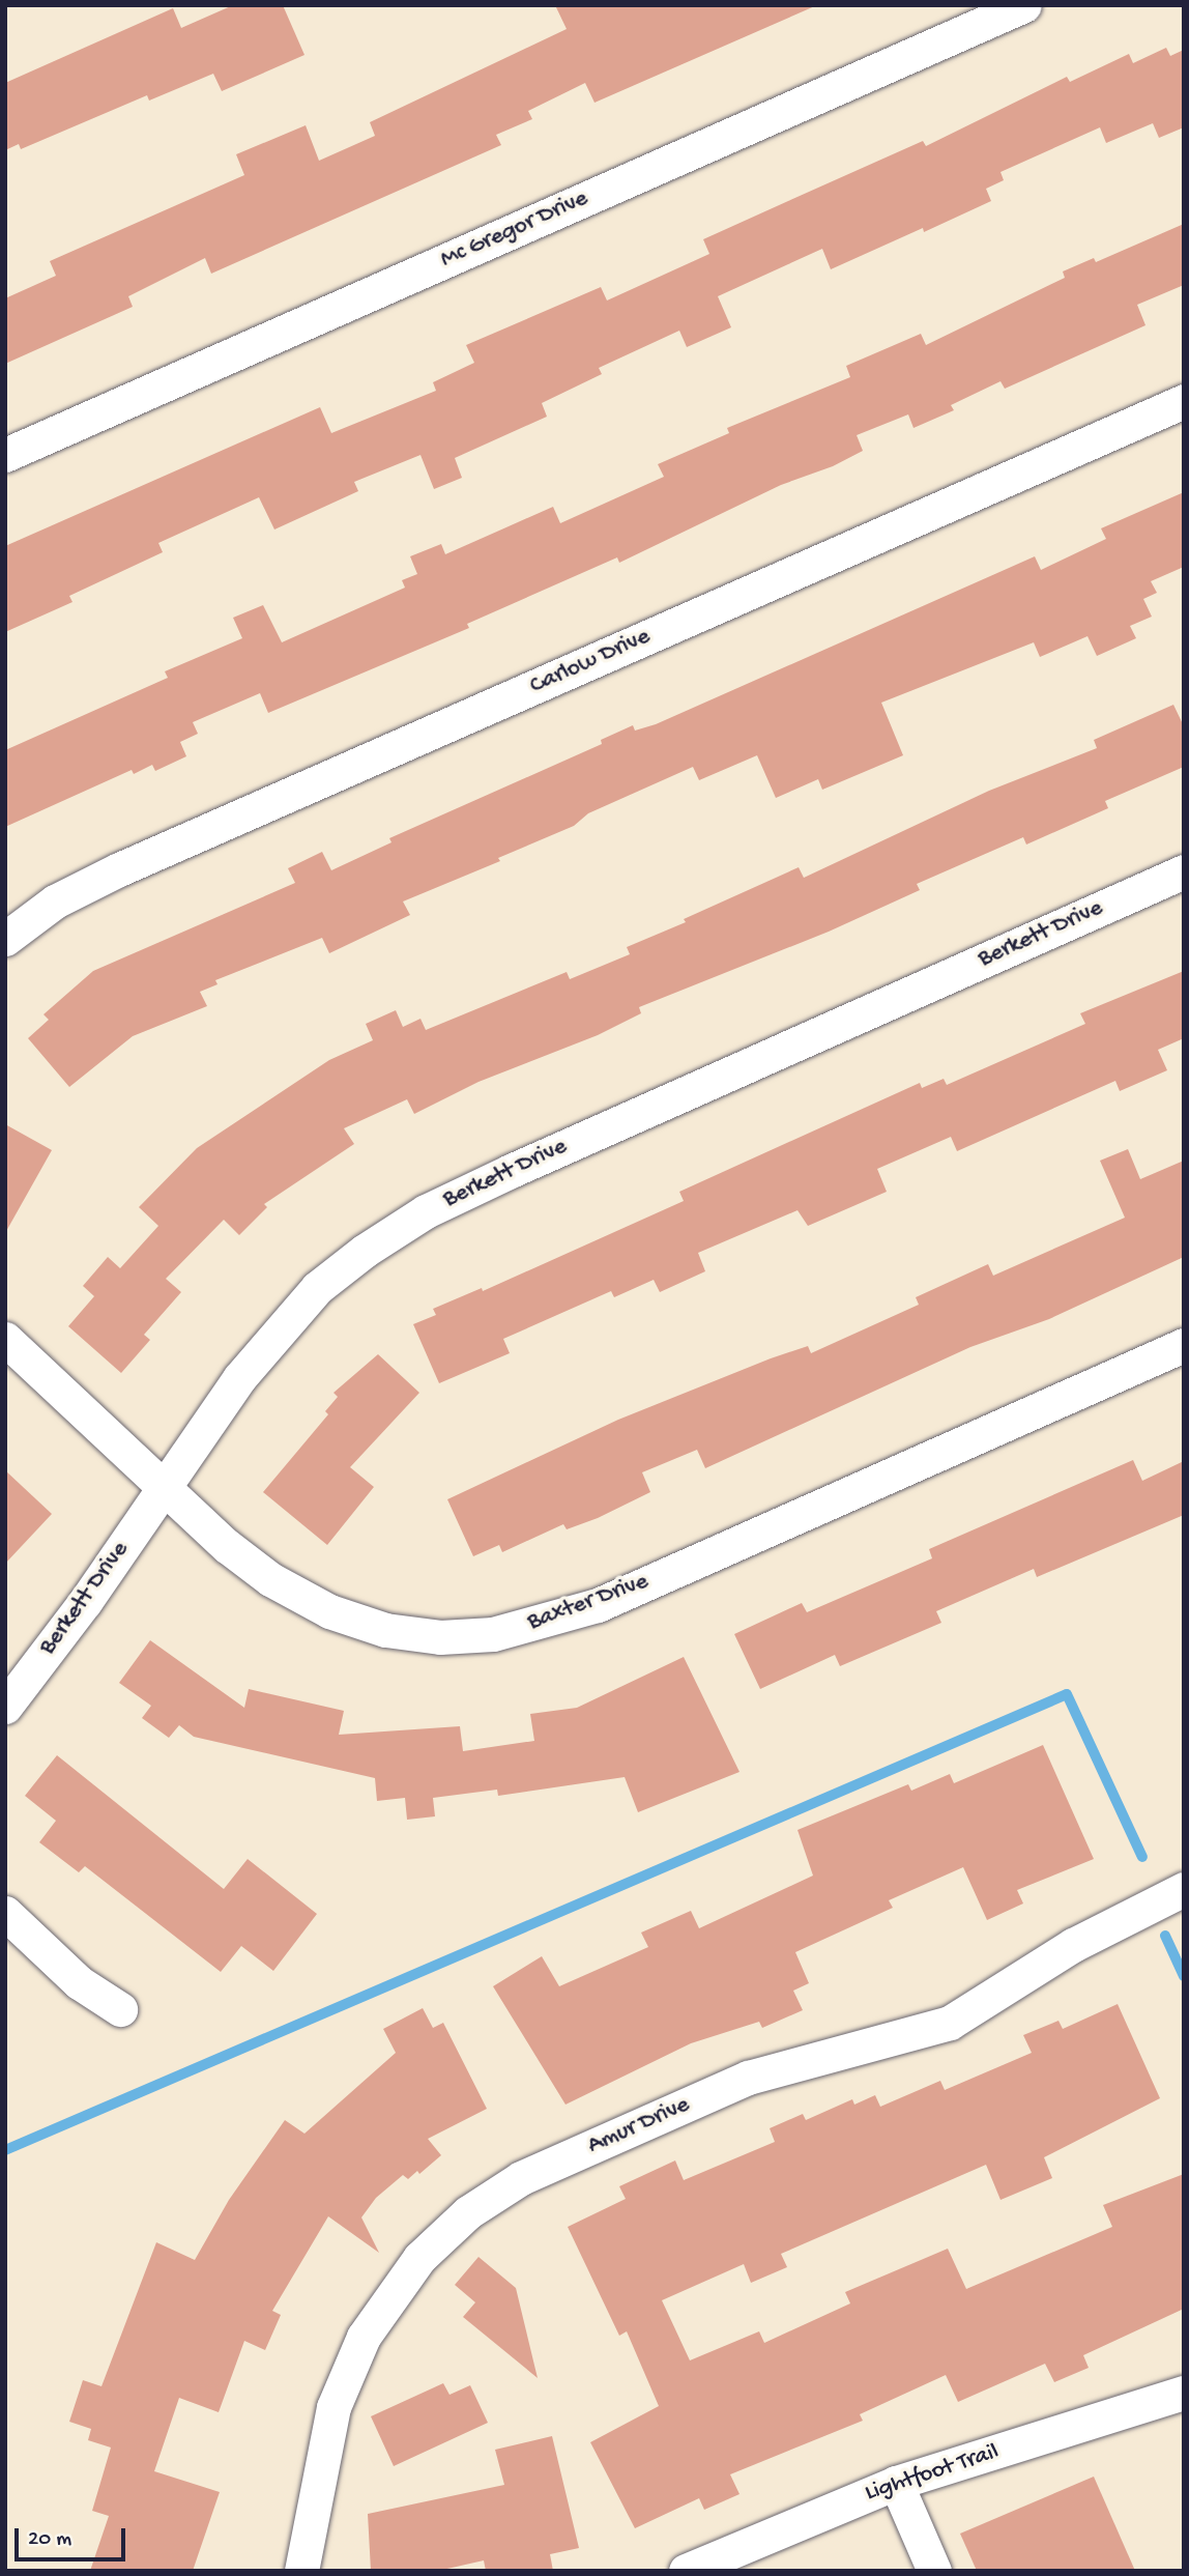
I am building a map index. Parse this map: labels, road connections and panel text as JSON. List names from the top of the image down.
{
  "streets": {
    "street": [
      "Mc Gregor Drive",
      "Carlow Drive",
      "Berkett Drive",
      "Baxter Drive",
      "Amur Drive",
      "Lightfoot Trail"
    ]
  },
  "crossings": [
    ["Berkett Drive", "Baxter Drive"]
  ],
  "scale_bar": "20 m"
}
